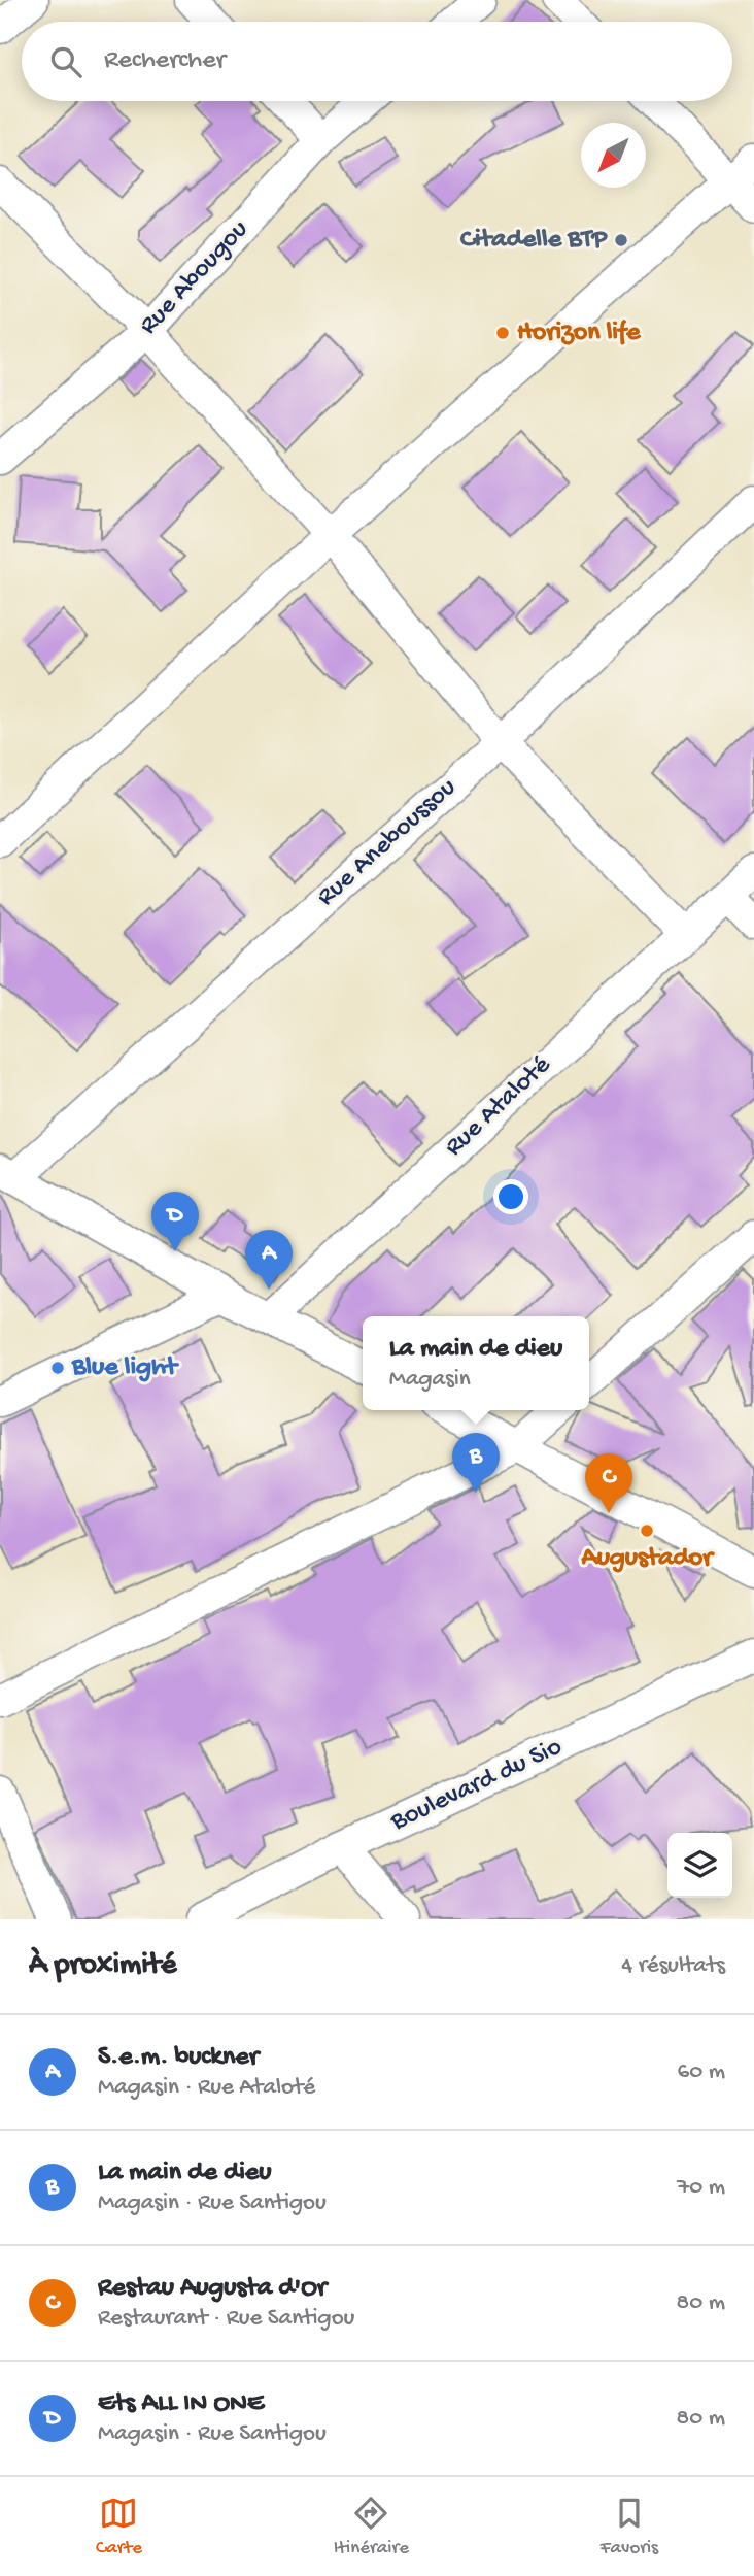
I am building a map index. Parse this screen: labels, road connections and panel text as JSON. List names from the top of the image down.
{
  "streets": {
    "street": [
      "Rue Abougou",
      "Rue Aneboussou",
      "Rue Ataloté",
      "Boulevard du Sio"
    ]
  },
  "places": [
    "Citadelle BTP",
    "Horizon life",
    "Blue light",
    "Augustador"
  ],
  "north": "bottom left",
  "page": {
    "search": "Rechercher",
    "pins": [
      "D",
      "A",
      "B",
      "C"
    ],
    "popup": ["La main de dieu", "Magasin"],
    "heading": ["À proximité", "4 résultats"],
    "list": [
      {
        "mark": "A",
        "name": "S.e.m. buckner",
        "note": "Magasin · Rue Ataloté",
        "value": "60 m"
      },
      {
        "mark": "B",
        "name": "La main de dieu",
        "note": "Magasin · Rue Santigou",
        "value": "70 m"
      },
      {
        "mark": "C",
        "name": "Restau Augusta d'Or",
        "note": "Restaurant · Rue Santigou",
        "value": "80 m"
      },
      {
        "mark": "D",
        "name": "Ets ALL IN ONE",
        "note": "Magasin · Rue Santigou",
        "value": "80 m"
      }
    ],
    "nav": ["Carte", "Itinéraire", "Favoris"]
  }
}
